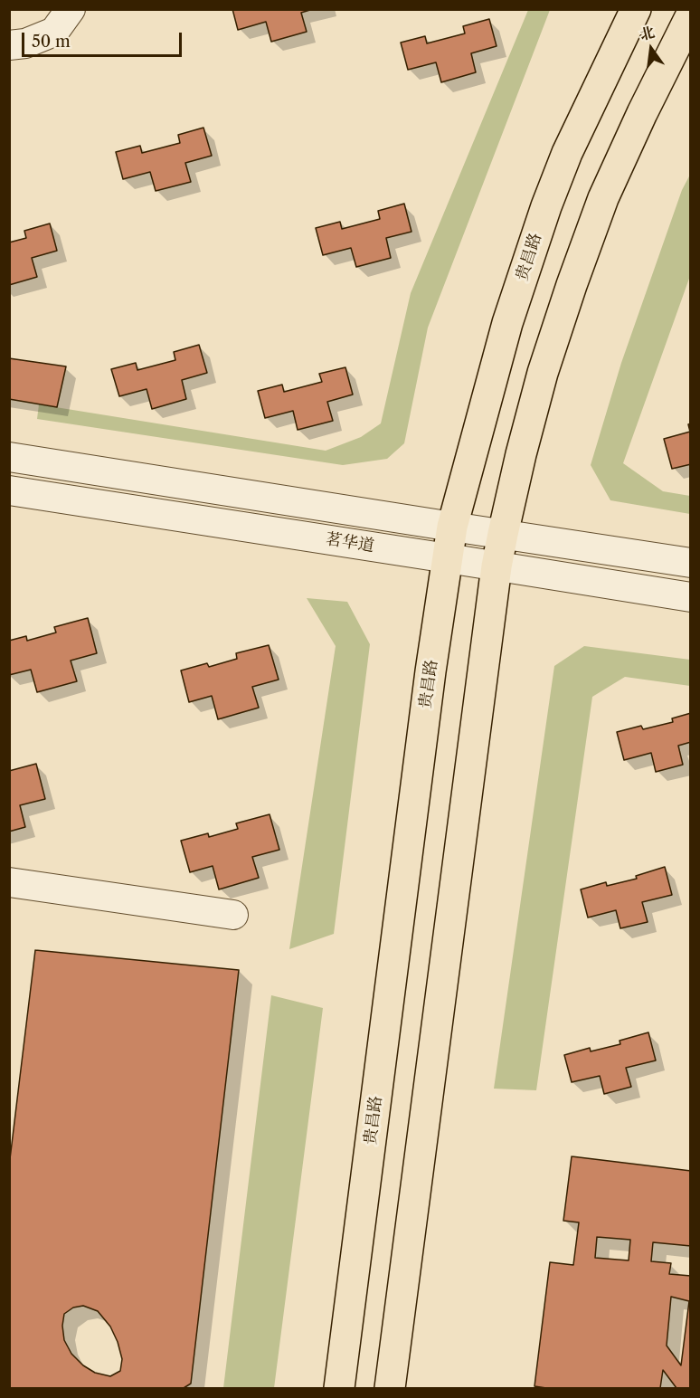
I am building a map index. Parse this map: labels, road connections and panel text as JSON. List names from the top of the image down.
{
  "streets": {
    "main road": ["贵昌路"],
    "street": ["茗华道"]
  },
  "crossings": [
    ["贵昌路", "茗华道"]
  ],
  "scale_bar": "50 m",
  "north": "top"
}
